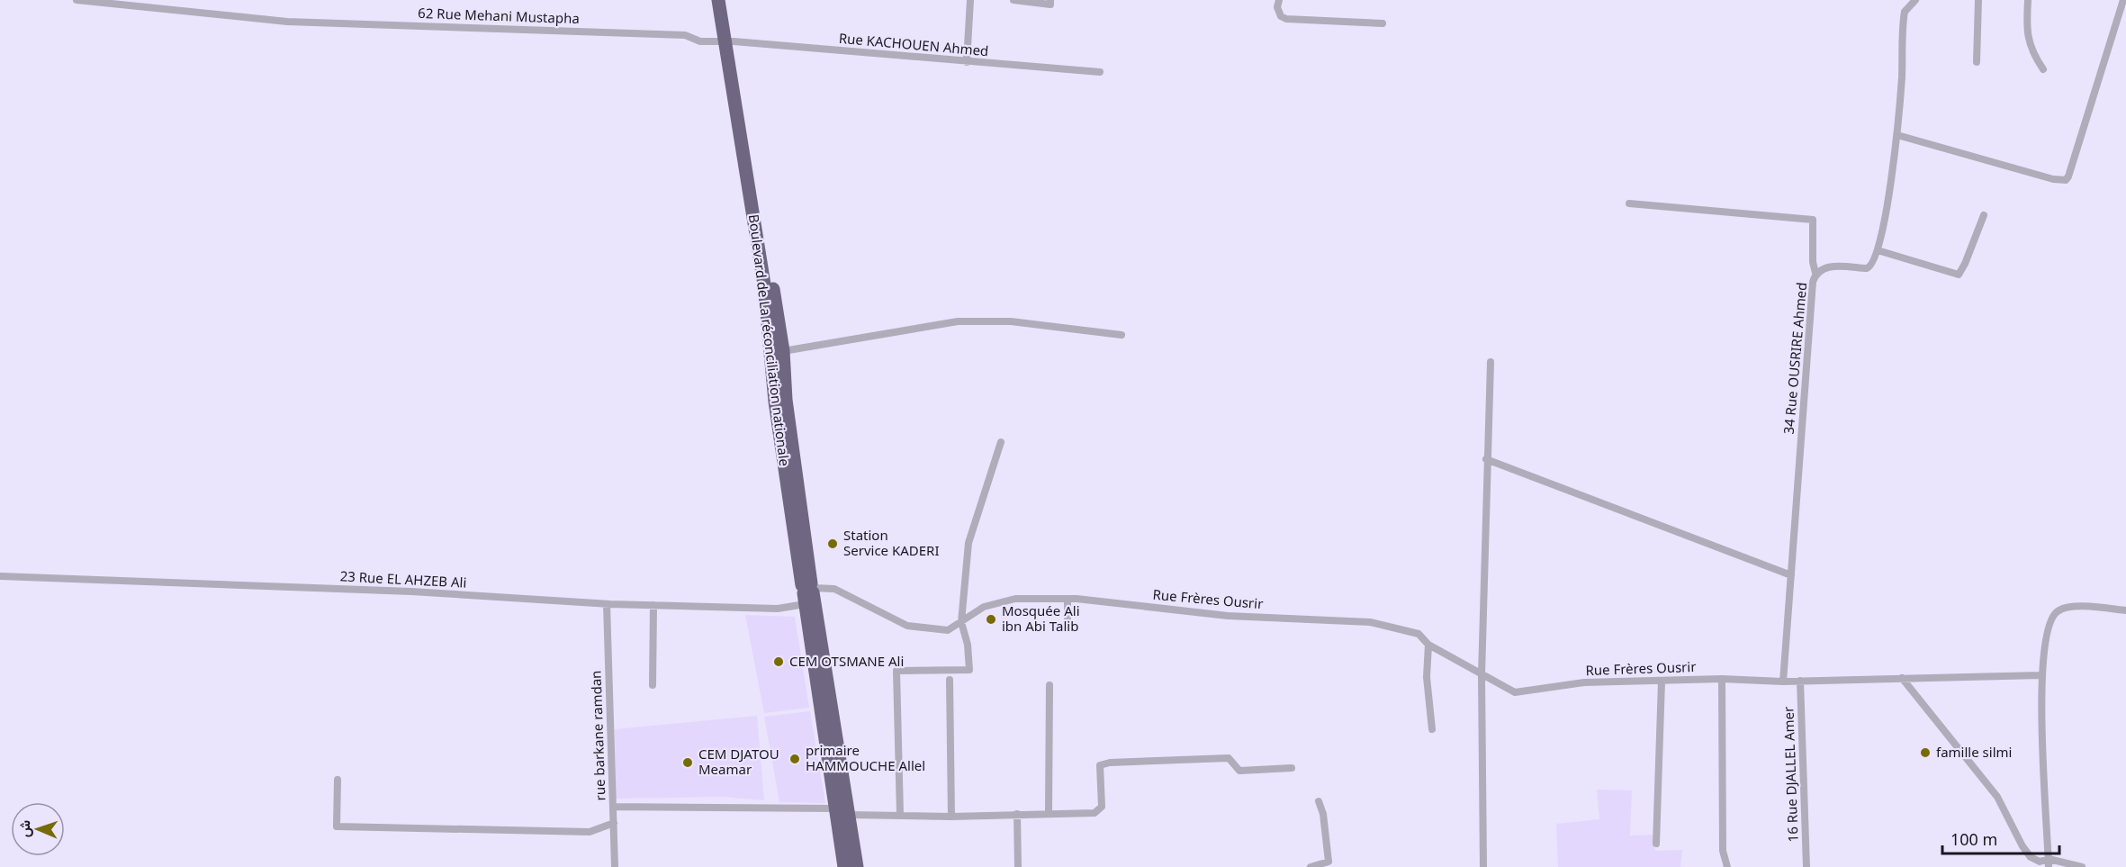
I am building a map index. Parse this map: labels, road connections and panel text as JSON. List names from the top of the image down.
{
  "streets": {
    "highway": ["Boulevard de La réconciliation nationale"],
    "street": [
      "62 Rue Mehani Mustapha",
      "Rue KACHOUEN Ahmed",
      "34 Rue OUSRIRE Ahmed",
      "23 Rue EL AHZEB Ali",
      "Rue Frères Ousrir",
      "rue barkane ramdan",
      "16 Rue DJALLEL Amer"
    ]
  },
  "crossings": [
    ["62 Rue Mehani Mustapha", "Rue KACHOUEN Ahmed"],
    ["62 Rue Mehani Mustapha", "Boulevard de La réconciliation nationale"],
    ["Rue KACHOUEN Ahmed", "Boulevard de La réconciliation nationale"],
    ["Boulevard de La réconciliation nationale", "23 Rue EL AHZEB Ali"],
    ["Boulevard de La réconciliation nationale", "Rue Frères Ousrir"],
    ["34 Rue OUSRIRE Ahmed", "Rue Frères Ousrir"],
    ["23 Rue EL AHZEB Ali", "Rue Frères Ousrir"],
    ["23 Rue EL AHZEB Ali", "rue barkane ramdan"],
    ["Rue Frères Ousrir", "16 Rue DJALLEL Amer"]
  ],
  "places": [
    "Station Service KADERI",
    "Mosquée Ali ibn Abi Talib",
    "CEM OTSMANE Ali",
    "famille silmi",
    "primaire HAMMOUCHE Allel",
    "CEM DJATOU Meamar"
  ],
  "scale_bar": "100 m",
  "north": "left"
}
